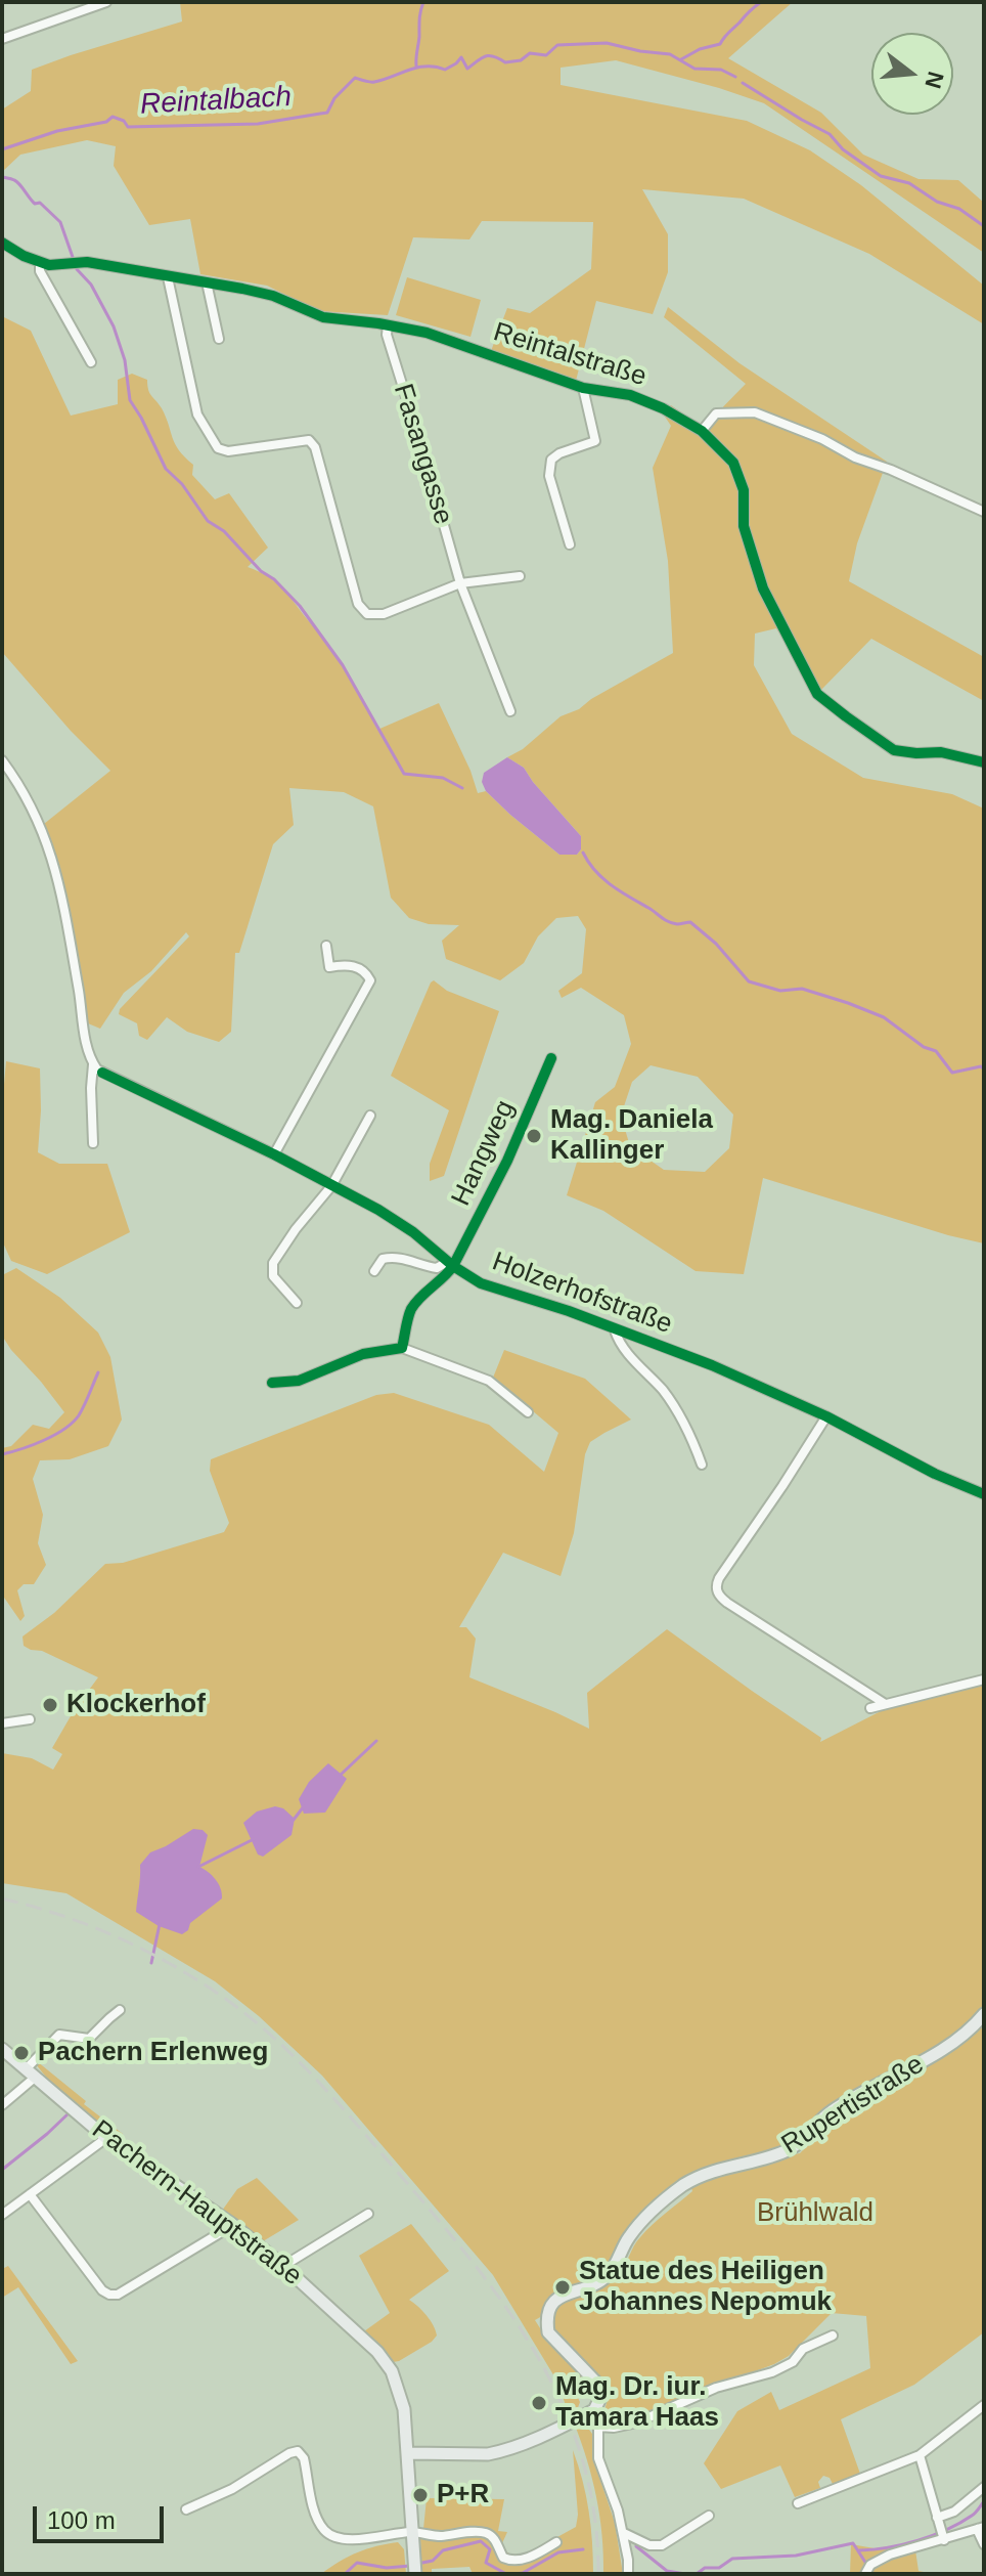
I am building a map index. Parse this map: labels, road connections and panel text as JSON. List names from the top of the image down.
{
  "streets": {
    "main road": ["Rupertistraße", "Pachern-Hauptstraße"],
    "street": [
      "Reintalstraße",
      "Fasangasse",
      "Hangweg",
      "Holzerhofstraße"
    ]
  },
  "crossings": [
    ["Reintalstraße", "Fasangasse"],
    ["Hangweg", "Holzerhofstraße"]
  ],
  "water": ["Reintalbach"],
  "parks": ["Brühlwald"],
  "places": [
    "Mag. Daniela Kallinger",
    "Klockerhof",
    "Pachern Erlenweg",
    "Statue des Heiligen Johannes Nepomuk",
    "Mag. Dr. iur. Tamara Haas",
    "P+R"
  ],
  "scale_bar": "100 m",
  "north": "right"
}
